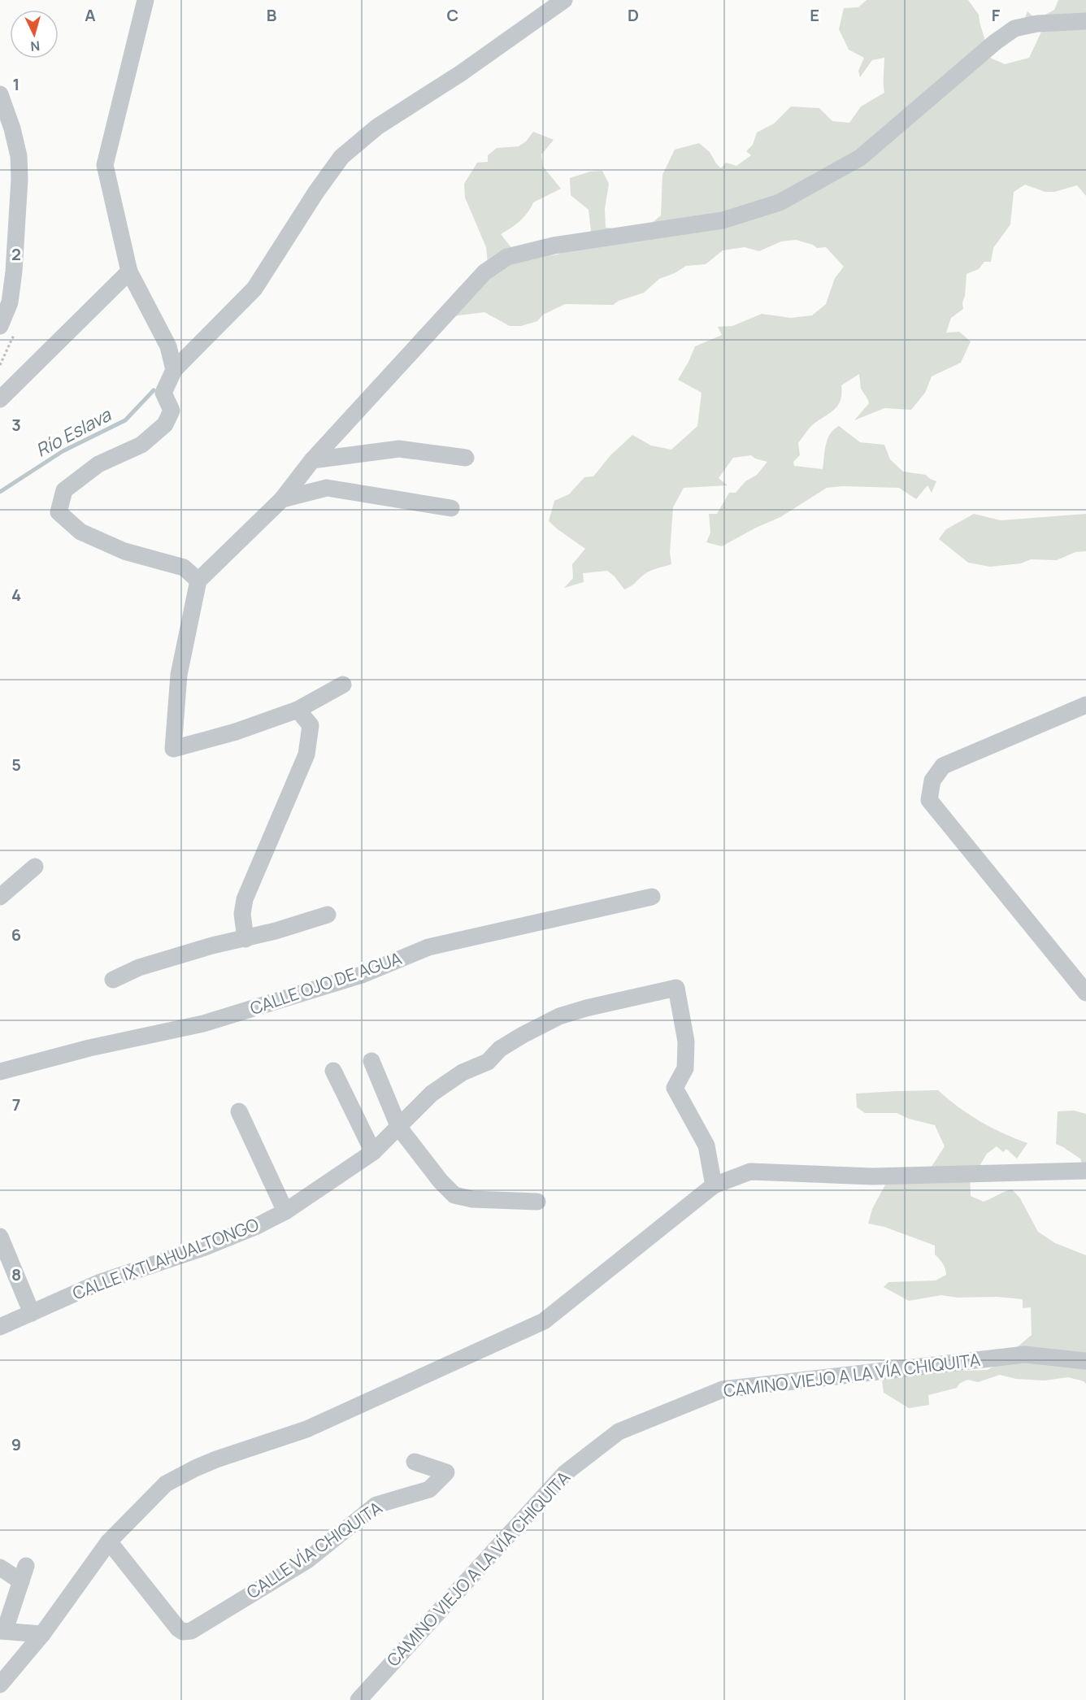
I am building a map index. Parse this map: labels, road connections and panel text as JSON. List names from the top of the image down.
{
  "streets": {
    "street": [
      "CALLE OJO DE AGUA",
      "CALLE IXTLAHUALTONGO",
      "CAMINO VIEJO A LA VÍA CHIQUITA",
      "CALLE VÍA CHIQUITA"
    ]
  },
  "water": ["Río Eslava"],
  "north": "bottom",
  "grid": {
    "columns": [
      "A",
      "B",
      "C",
      "D",
      "E",
      "F"
    ],
    "rows": [
      "1",
      "2",
      "3",
      "4",
      "5",
      "6",
      "7",
      "8",
      "9"
    ]
  }
}
